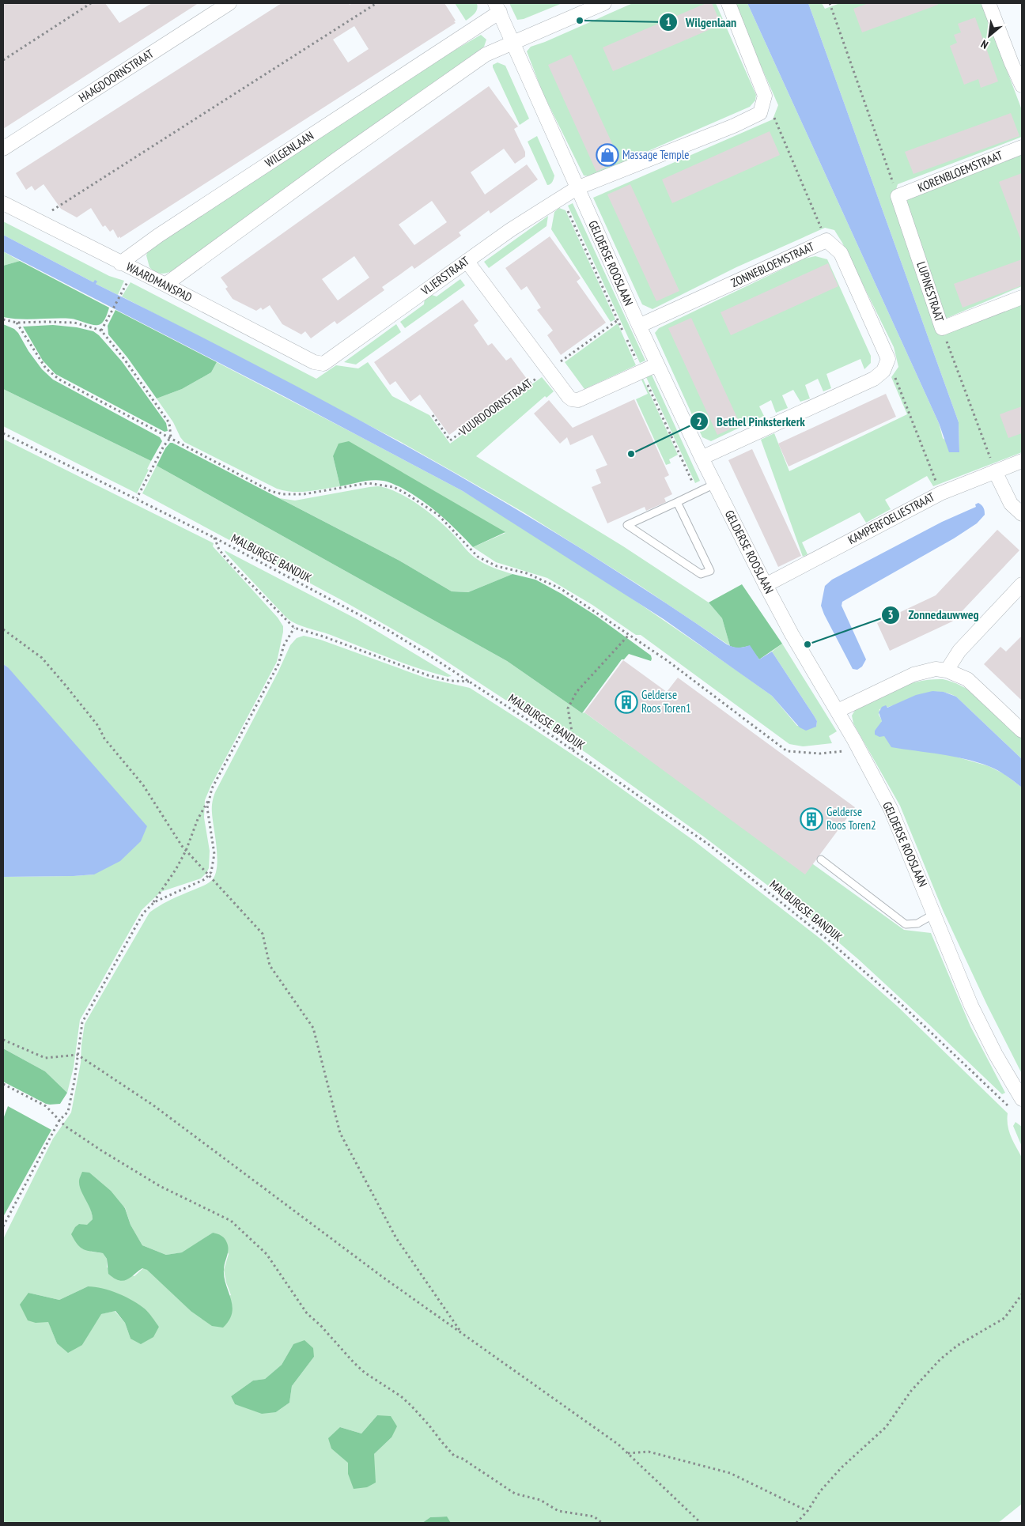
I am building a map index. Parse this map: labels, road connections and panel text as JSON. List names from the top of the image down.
{
  "streets": {
    "street": [
      "HAAGDOORNSTRAAT",
      "WILGENLAAN",
      "KORENBLOEMSTRAAT",
      "GELDERSE ROOSLAAN",
      "ZONNEBLOEMSTRAAT",
      "VLIERSTRAAT",
      "WAARDMANSPAD",
      "LUPINESTRAAT",
      "KAMPERFOELIESTRAAT"
    ],
    "path": ["VUURDOORNSTRAAT", "MALBURGSE BANDIJK"]
  },
  "crossings": [
    ["WILGENLAAN", "GELDERSE ROOSLAAN"],
    ["WILGENLAAN", "WAARDMANSPAD"],
    ["KORENBLOEMSTRAAT", "LUPINESTRAAT"],
    ["GELDERSE ROOSLAAN", "ZONNEBLOEMSTRAAT"],
    ["GELDERSE ROOSLAAN", "VLIERSTRAAT"],
    ["GELDERSE ROOSLAAN", "KAMPERFOELIESTRAAT"],
    ["VLIERSTRAAT", "WAARDMANSPAD"]
  ],
  "places": {
    "other": ["Wilgenlaan", "Bethel Pinksterkerk", "Zonnedauwweg"],
    "shop": ["Massage Temple"],
    "building": ["Gelderse Roos Toren1", "Gelderse Roos Toren2"]
  },
  "north": "bottom left"
}
